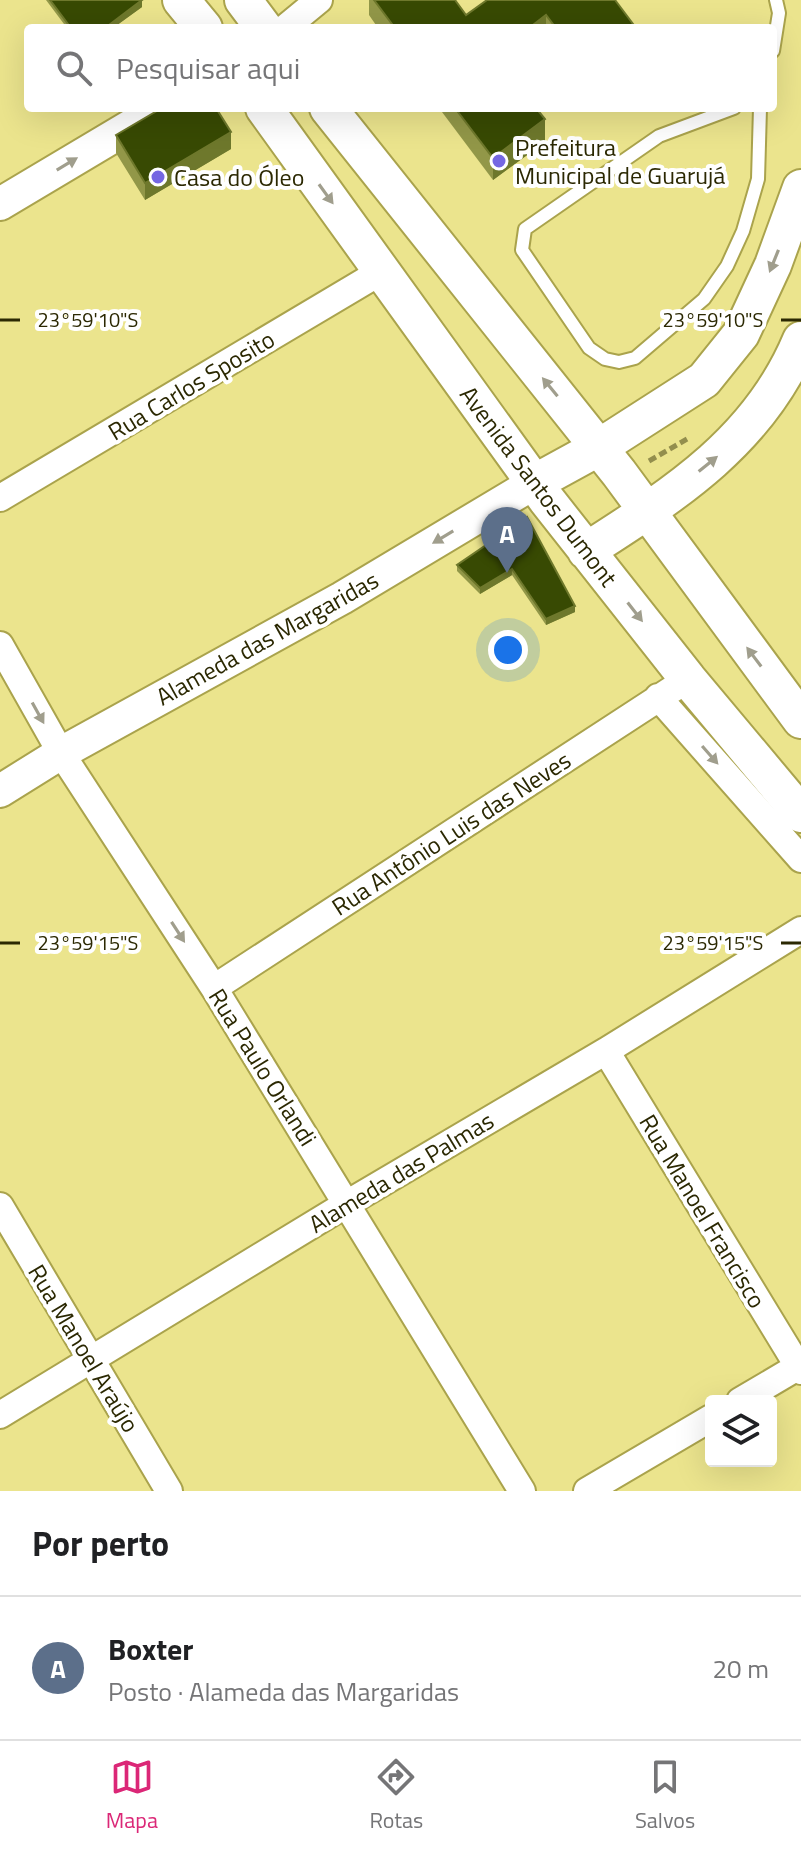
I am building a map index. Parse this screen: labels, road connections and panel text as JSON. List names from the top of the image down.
{
  "streets": {
    "main road": ["Avenida Santos Dumont"],
    "street": [
      "Rua Carlos Sposito",
      "Alameda das Margaridas",
      "Rua Antônio Luis das Neves",
      "Rua Paulo Orlandi",
      "Alameda das Palmas",
      "Rua Manoel Francisco",
      "Rua Manoel Araújo"
    ]
  },
  "crossings": [
    ["Rua Carlos Sposito", "Avenida Santos Dumont"],
    ["Avenida Santos Dumont", "Alameda das Margaridas"],
    ["Avenida Santos Dumont", "Rua Antônio Luis das Neves"],
    ["Alameda das Margaridas", "Rua Paulo Orlandi"],
    ["Rua Antônio Luis das Neves", "Rua Paulo Orlandi"],
    ["Rua Paulo Orlandi", "Alameda das Palmas"],
    ["Alameda das Palmas", "Rua Manoel Francisco"],
    ["Alameda das Palmas", "Rua Manoel Araújo"]
  ],
  "one_way": ["Alameda das Margaridas", "Rua Paulo Orlandi"],
  "places": ["Prefeitura Municipal de Guarujá", "Casa do Óleo"],
  "page": {
    "search": "Pesquisar aqui",
    "pins": "A",
    "heading": "Por perto",
    "list": [
      {
        "mark": "A",
        "name": "Boxter",
        "note": "Posto · Alameda das Margaridas",
        "value": "20 m"
      }
    ],
    "nav": ["Mapa", "Rotas", "Salvos"]
  },
  "coordinates": ["23°59'10\"S", "23°59'15\"S"]
}
